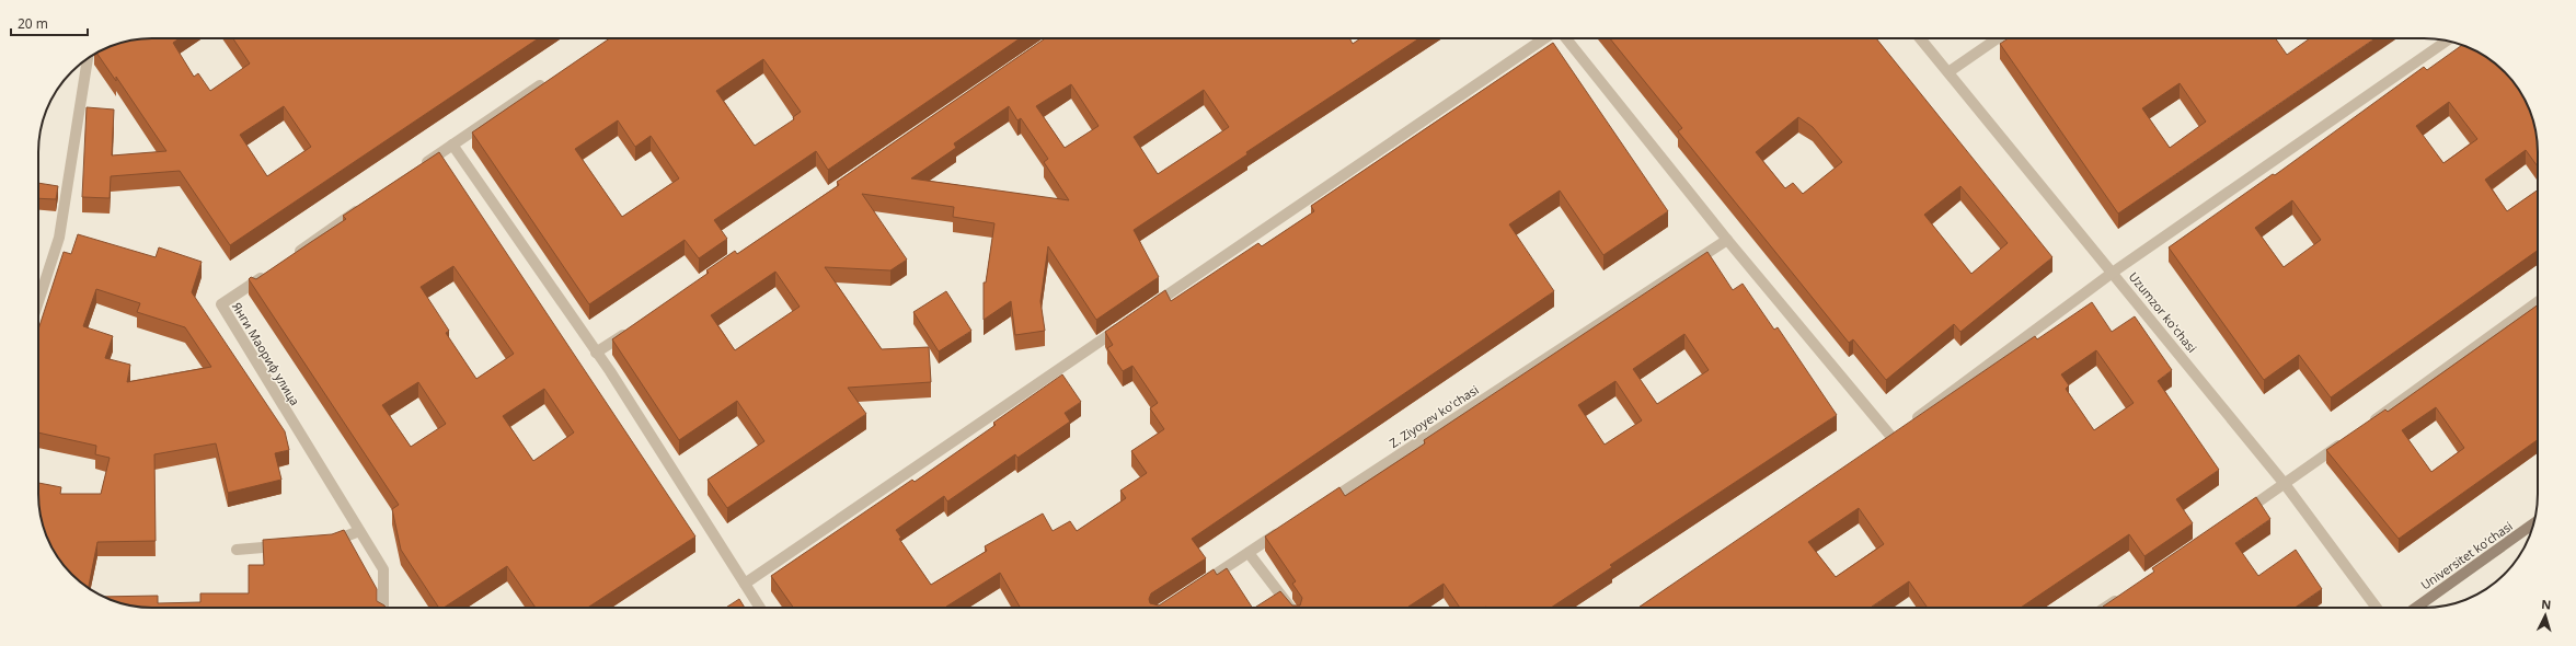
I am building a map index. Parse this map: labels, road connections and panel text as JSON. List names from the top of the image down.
{
  "streets": {
    "main road": ["Universitet kо‘chasi"],
    "street": ["Uzumzor koʻchasi", "Янги Маориф улица", "Z. Ziyoyev ko'chasi"]
  },
  "scale_bar": "20 m",
  "north": "top"
}
